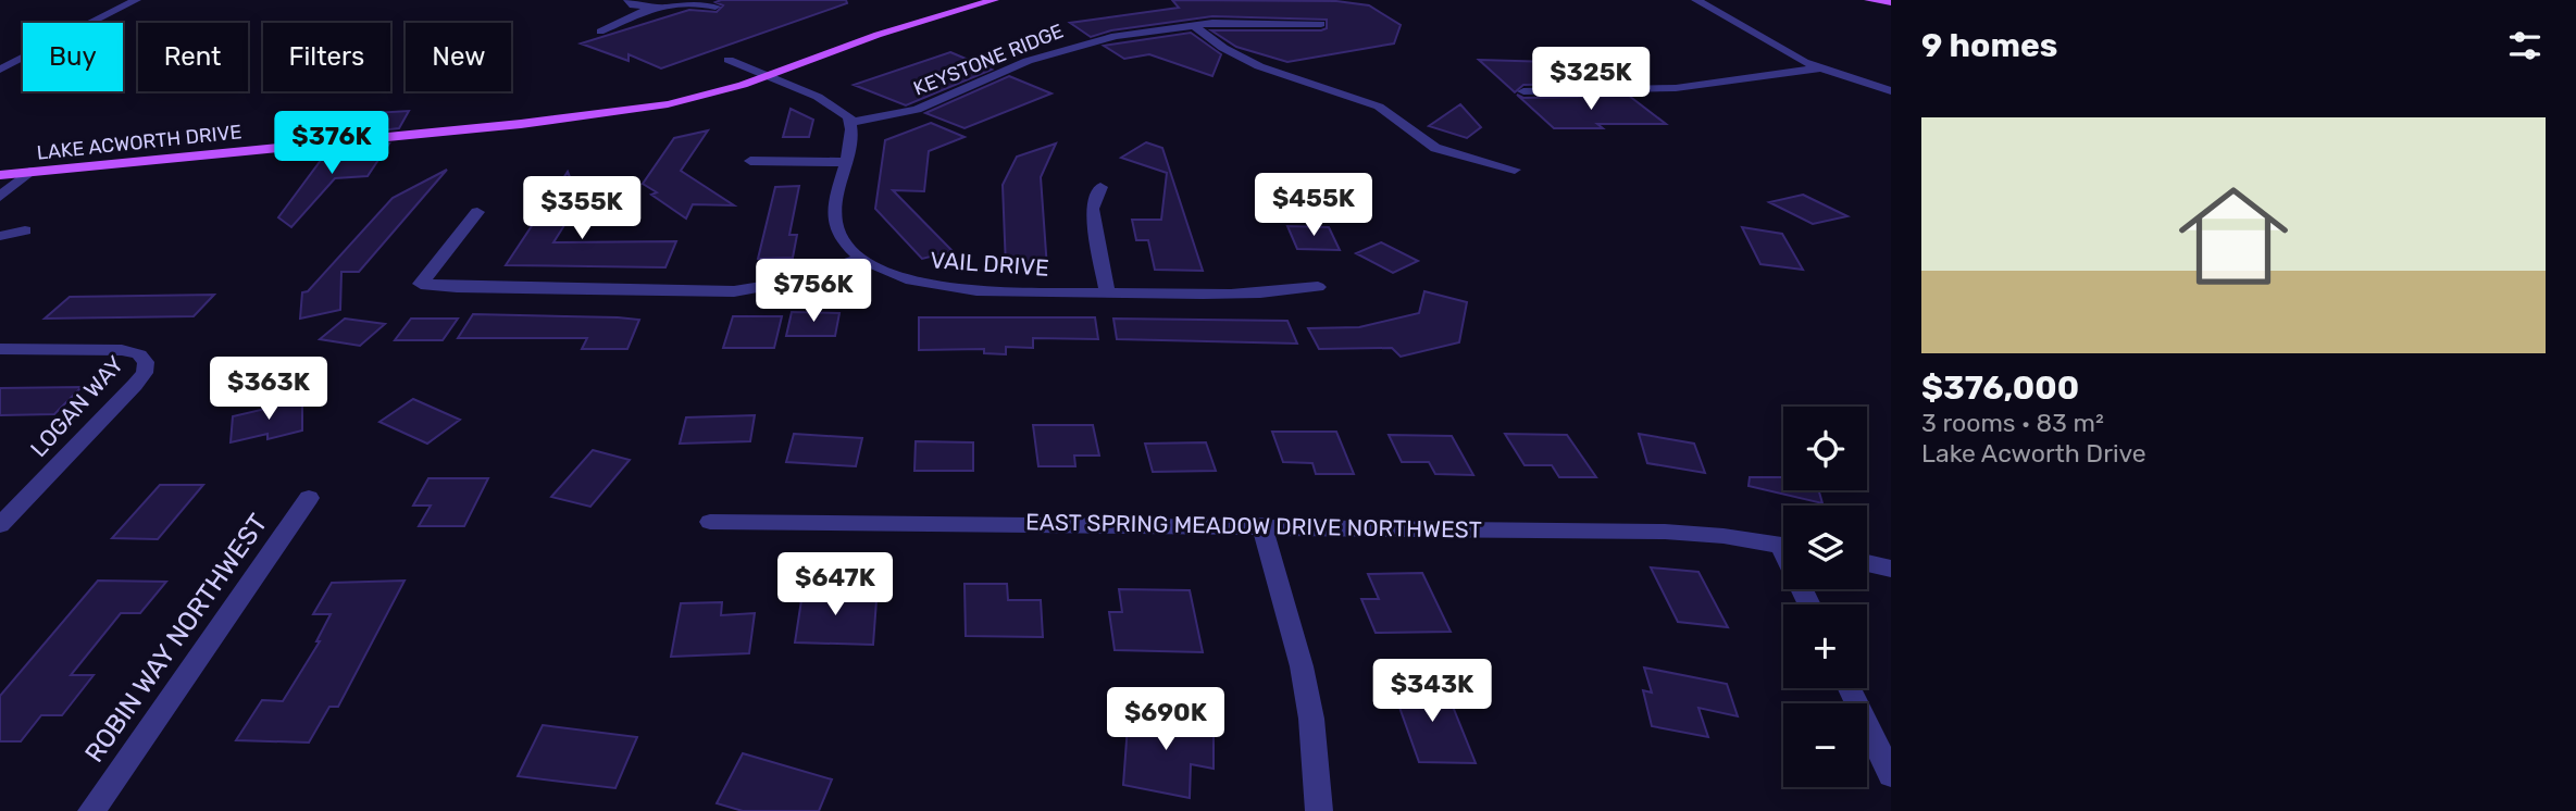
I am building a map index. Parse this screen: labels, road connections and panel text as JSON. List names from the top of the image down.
{
  "streets": {
    "main road": ["LAKE ACWORTH DRIVE"],
    "street": [
      "KEYSTONE RIDGE",
      "VAIL DRIVE",
      "LOGAN WAY",
      "EAST SPRING MEADOW DRIVE NORTHWEST",
      "ROBIN WAY NORTHWEST"
    ]
  },
  "crossings": [
    ["KEYSTONE RIDGE", "VAIL DRIVE"]
  ],
  "page": {
    "heading": "9 homes",
    "chip": [
      "Buy",
      "Rent",
      "Filters",
      "New"
    ],
    "price": [
      "$325K",
      "$376K",
      "$455K",
      "$355K",
      "$756K",
      "$363K",
      "$647K",
      "$343K",
      "$690K"
    ],
    "list": [
      {
        "name": "$376,000",
        "note": "3 rooms · 83 m² · Lake Acworth Drive"
      }
    ],
    "map_buttons": ["+", "−"]
  }
}
